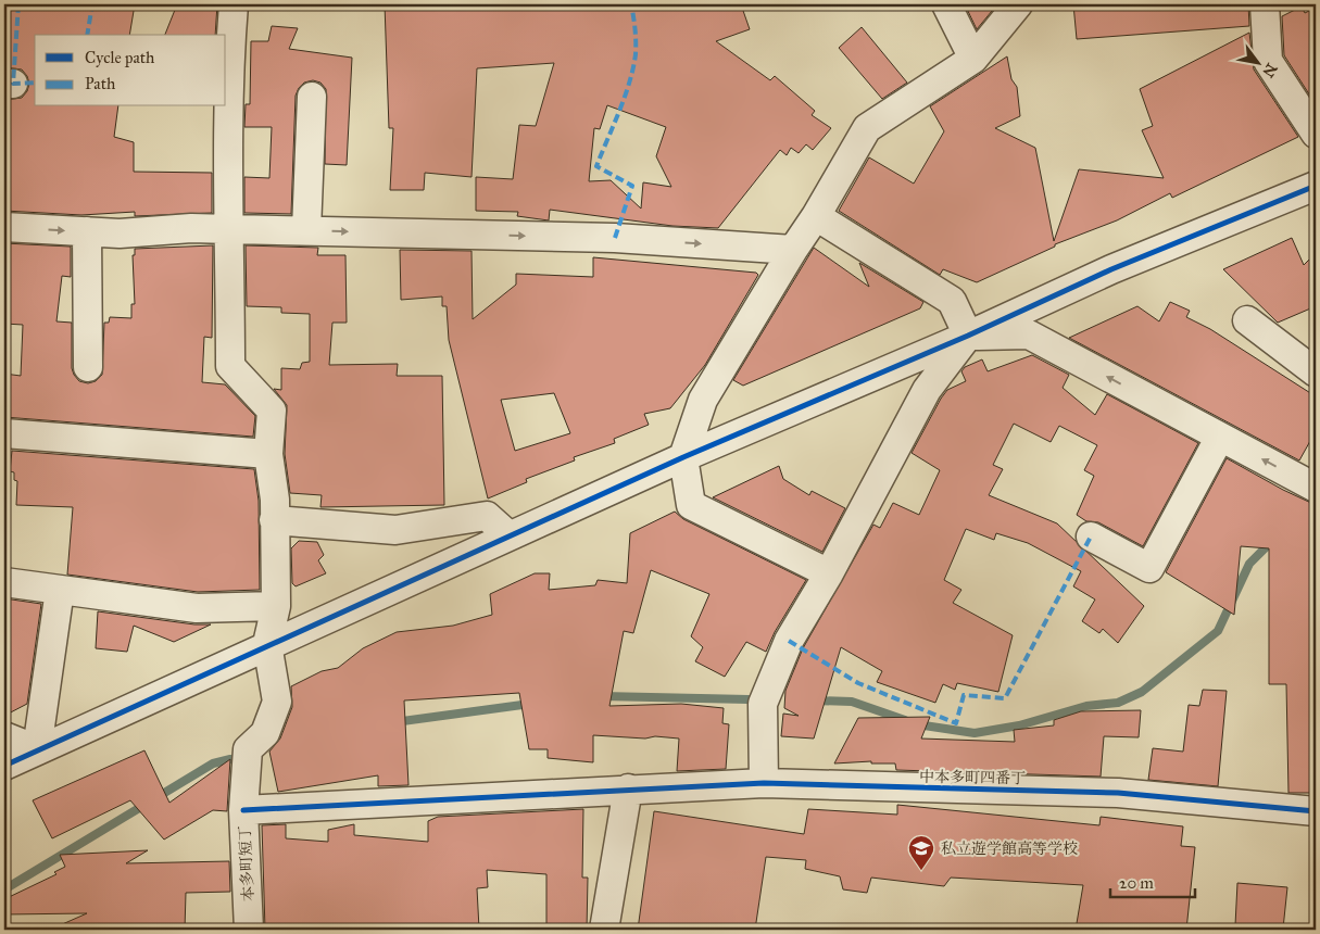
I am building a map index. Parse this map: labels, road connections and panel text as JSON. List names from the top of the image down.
{
  "streets": {
    "street": ["中本多町四番丁", "本多町短丁"]
  },
  "crossings": [
    ["中本多町四番丁", "本多町短丁"]
  ],
  "places": {
    "school or university": ["私立遊学館高等学校"]
  },
  "legend": ["Cycle path", "Path"],
  "scale_bar": "20 m",
  "north": "bottom right"
}
